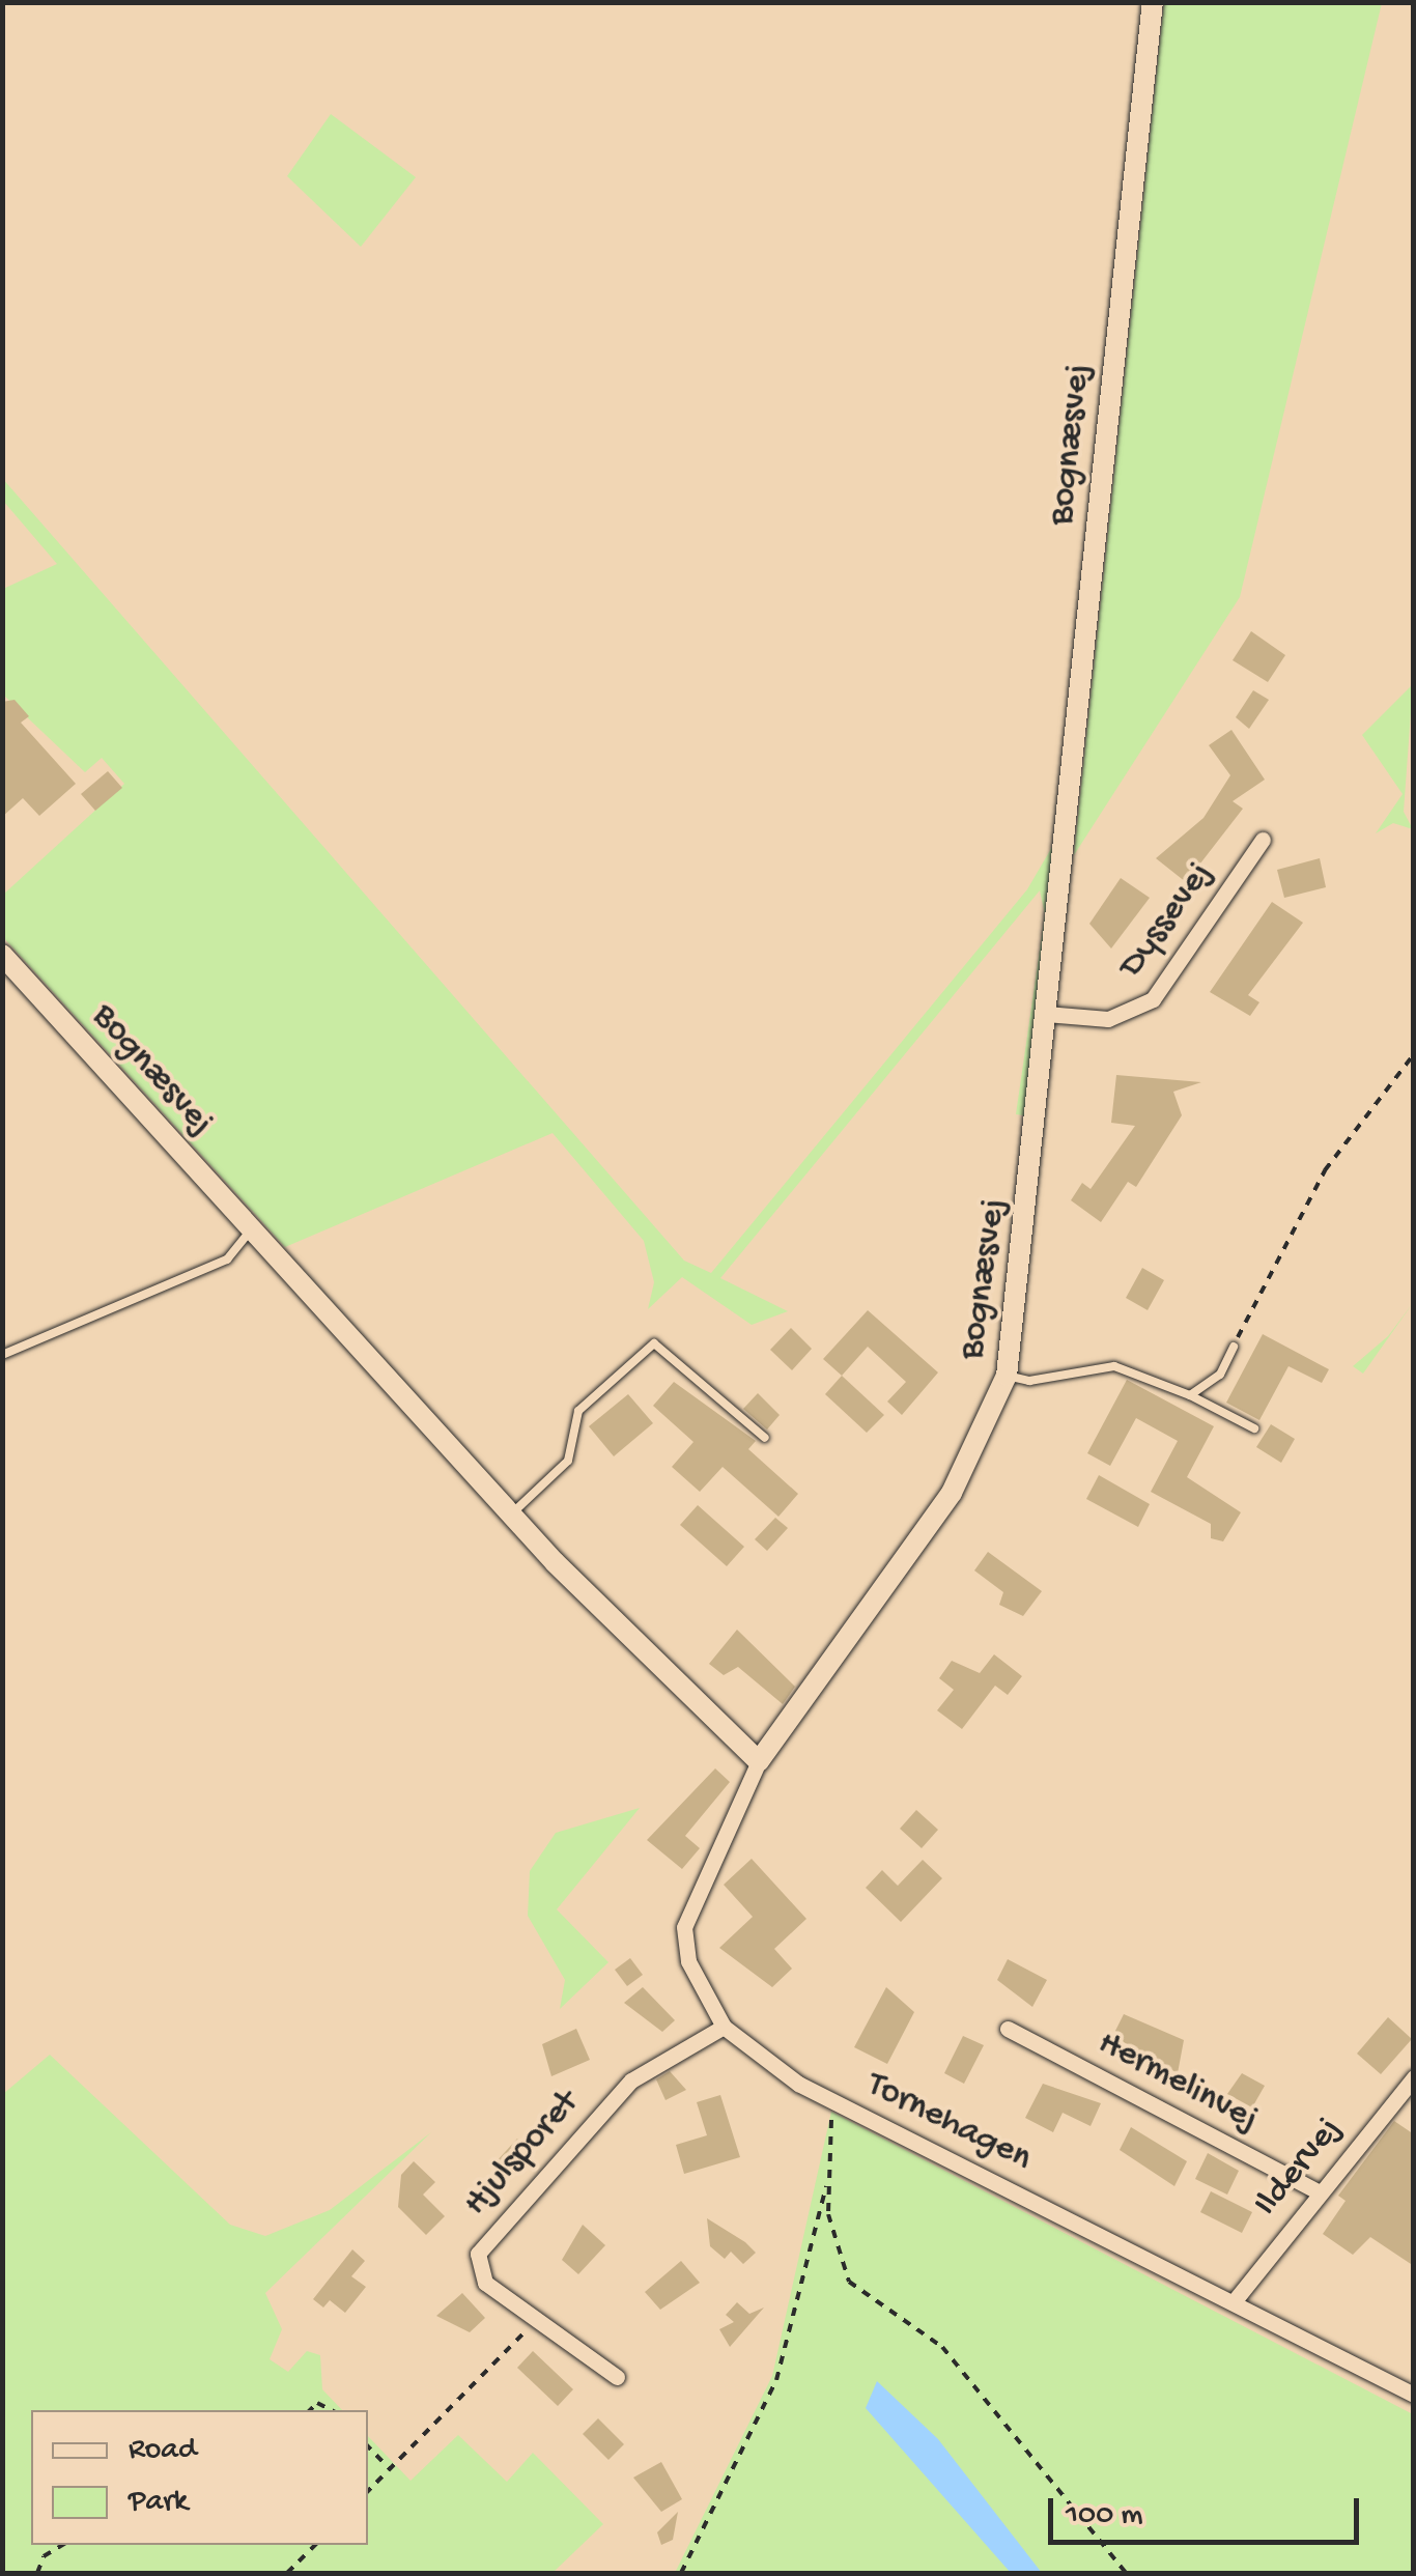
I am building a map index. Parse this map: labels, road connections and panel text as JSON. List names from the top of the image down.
{
  "streets": {
    "street": [
      "Bognæsvej",
      "Dyssevej",
      "Hermelinvej",
      "Tornehagen",
      "Hjulsporet",
      "Ildervej"
    ]
  },
  "crossings": [
    ["Bognæsvej", "Dyssevej"],
    ["Bognæsvej", "Tornehagen"],
    ["Hermelinvej", "Ildervej"],
    ["Tornehagen", "Hjulsporet"],
    ["Tornehagen", "Ildervej"]
  ],
  "legend": ["Road", "Park"],
  "scale_bar": "100 m"
}
